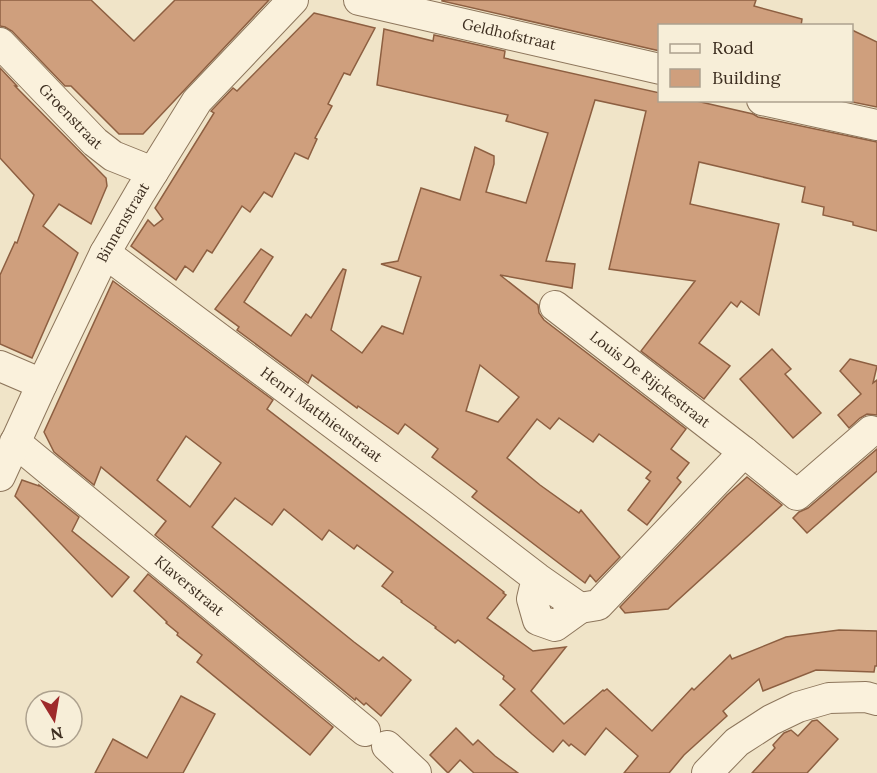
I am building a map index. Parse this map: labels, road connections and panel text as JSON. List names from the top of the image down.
{
  "streets": {
    "street": [
      "Geldhofstraat",
      "Groenstraat",
      "Binnenstraat",
      "Louis De Rijckestraat",
      "Henri Matthieustraat",
      "Klaverstraat"
    ]
  },
  "crossings": [
    ["Groenstraat", "Binnenstraat"],
    ["Binnenstraat", "Henri Matthieustraat"],
    ["Binnenstraat", "Klaverstraat"],
    ["Louis De Rijckestraat", "Henri Matthieustraat"]
  ],
  "legend": ["Road", "Building"],
  "north": "bottom"
}
